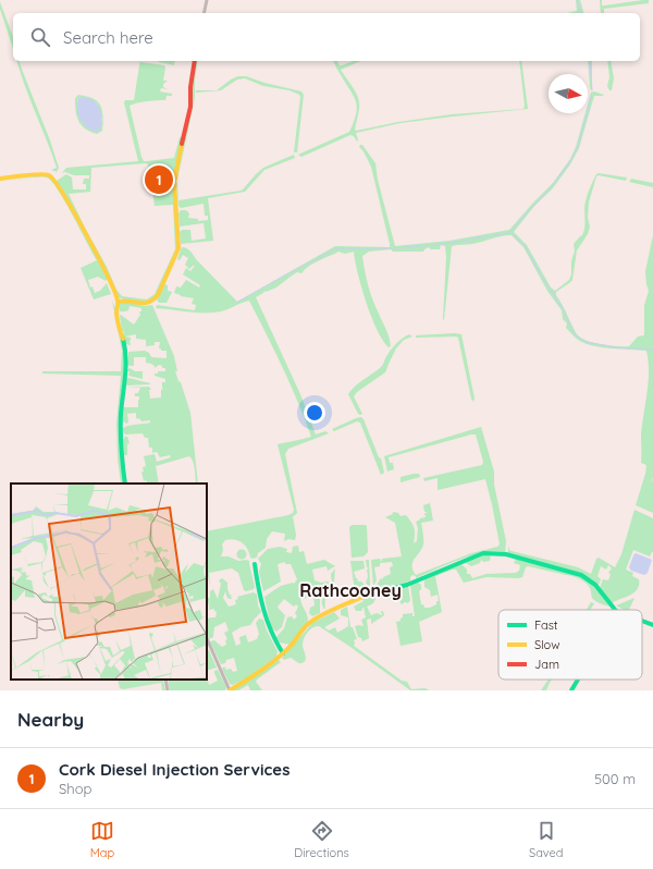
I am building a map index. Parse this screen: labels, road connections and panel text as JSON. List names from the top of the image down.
{
  "districts": ["Rathcooney"],
  "legend": ["Fast", "Slow", "Jam"],
  "north": "right",
  "page": {
    "search": "Search here",
    "pins": "1",
    "heading": "Nearby",
    "list": [
      {
        "mark": "1",
        "name": "Cork Diesel Injection Services",
        "note": "Shop",
        "value": "500 m"
      }
    ],
    "nav": ["Map", "Directions", "Saved"]
  }
}
